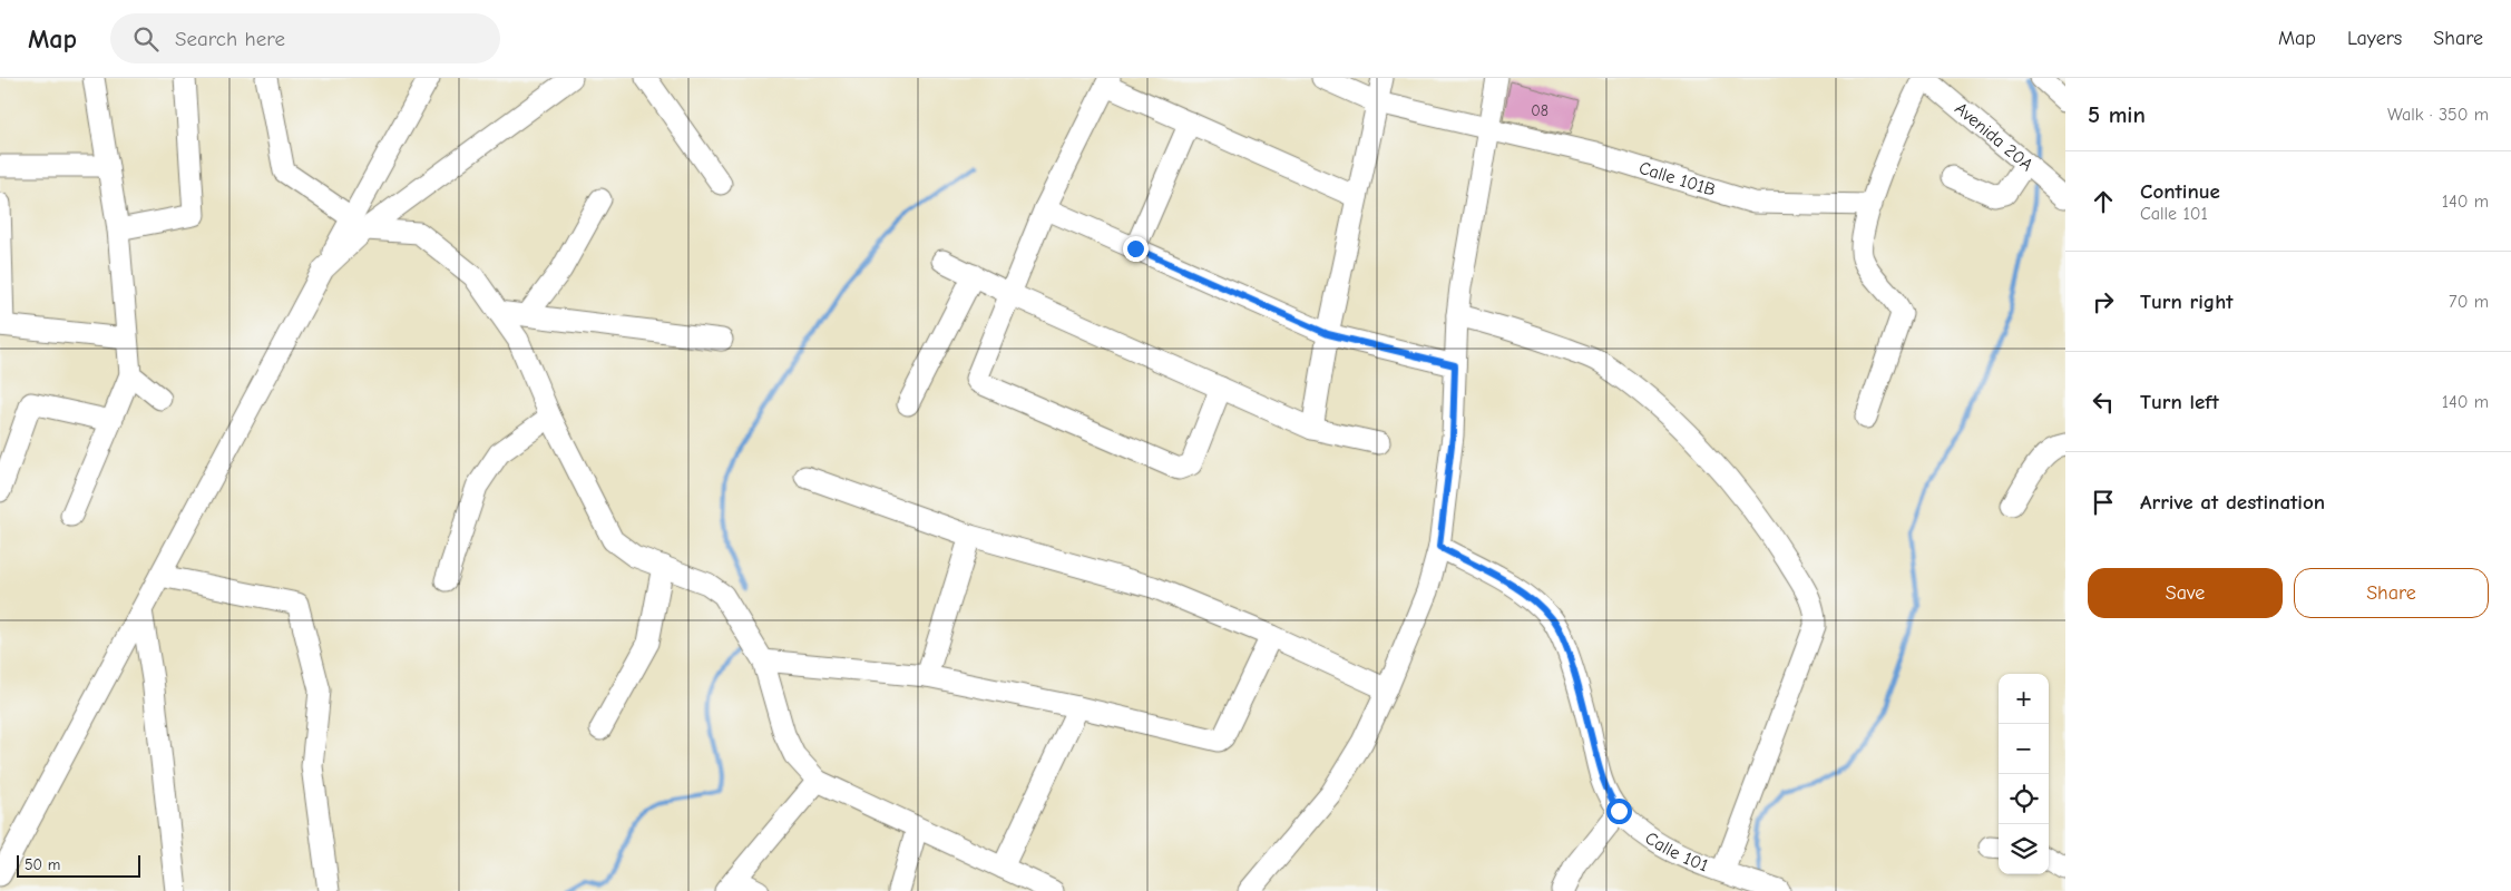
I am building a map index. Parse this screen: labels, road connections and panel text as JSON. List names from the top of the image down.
{
  "streets": {
    "street": ["Avenida 20A", "Calle 101B", "Calle 101"]
  },
  "house_numbers": ["08"],
  "scale_bar": "50 m",
  "page": {
    "header": "Map",
    "search": "Search here",
    "nav": ["Map", "Layers", "Share"],
    "heading": ["5 min", "Walk · 350 m"],
    "list": [
      ["Continue", "Calle 101", "140 m"],
      ["Turn right", "70 m"],
      ["Turn left", "140 m"],
      "Arrive at destination"
    ],
    "buttons": ["Save", "Share"],
    "map_buttons": ["+", "−"],
    "scale": "50 m"
  }
}
